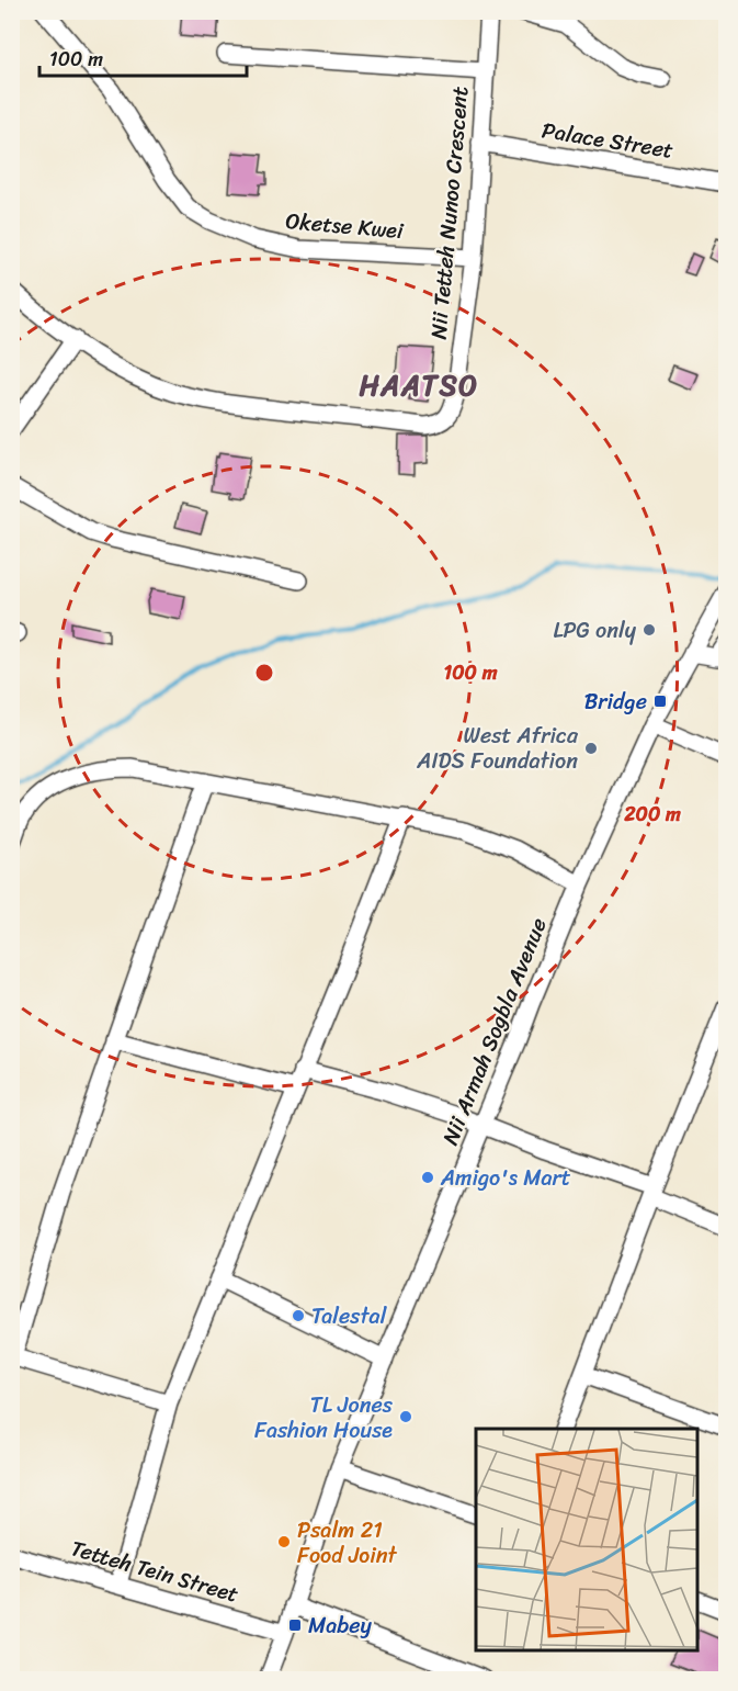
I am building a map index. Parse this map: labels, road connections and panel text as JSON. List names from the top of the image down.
{
  "streets": {
    "street": [
      "Palace Street",
      "Nii Tetteh Nunoo Crescent",
      "Oketse Kwei",
      "Nii Armah Sogbla Avenue",
      "Tetteh Tein Street"
    ]
  },
  "crossings": [
    ["Palace Street", "Nii Tetteh Nunoo Crescent"],
    ["Nii Tetteh Nunoo Crescent", "Oketse Kwei"],
    ["Nii Armah Sogbla Avenue", "Tetteh Tein Street"]
  ],
  "districts": ["HAATSO"],
  "places": {
    "other": [
      "LPG only",
      "West Africa AIDS Foundation",
      "Amigo's Mart",
      "Talestal",
      "TL Jones Fashion House",
      "Psalm 21 Food Joint"
    ],
    "transit": ["Bridge", "Mabey"]
  },
  "scale_bar": "100 m",
  "rings": ["100 m", "200 m"]
}
